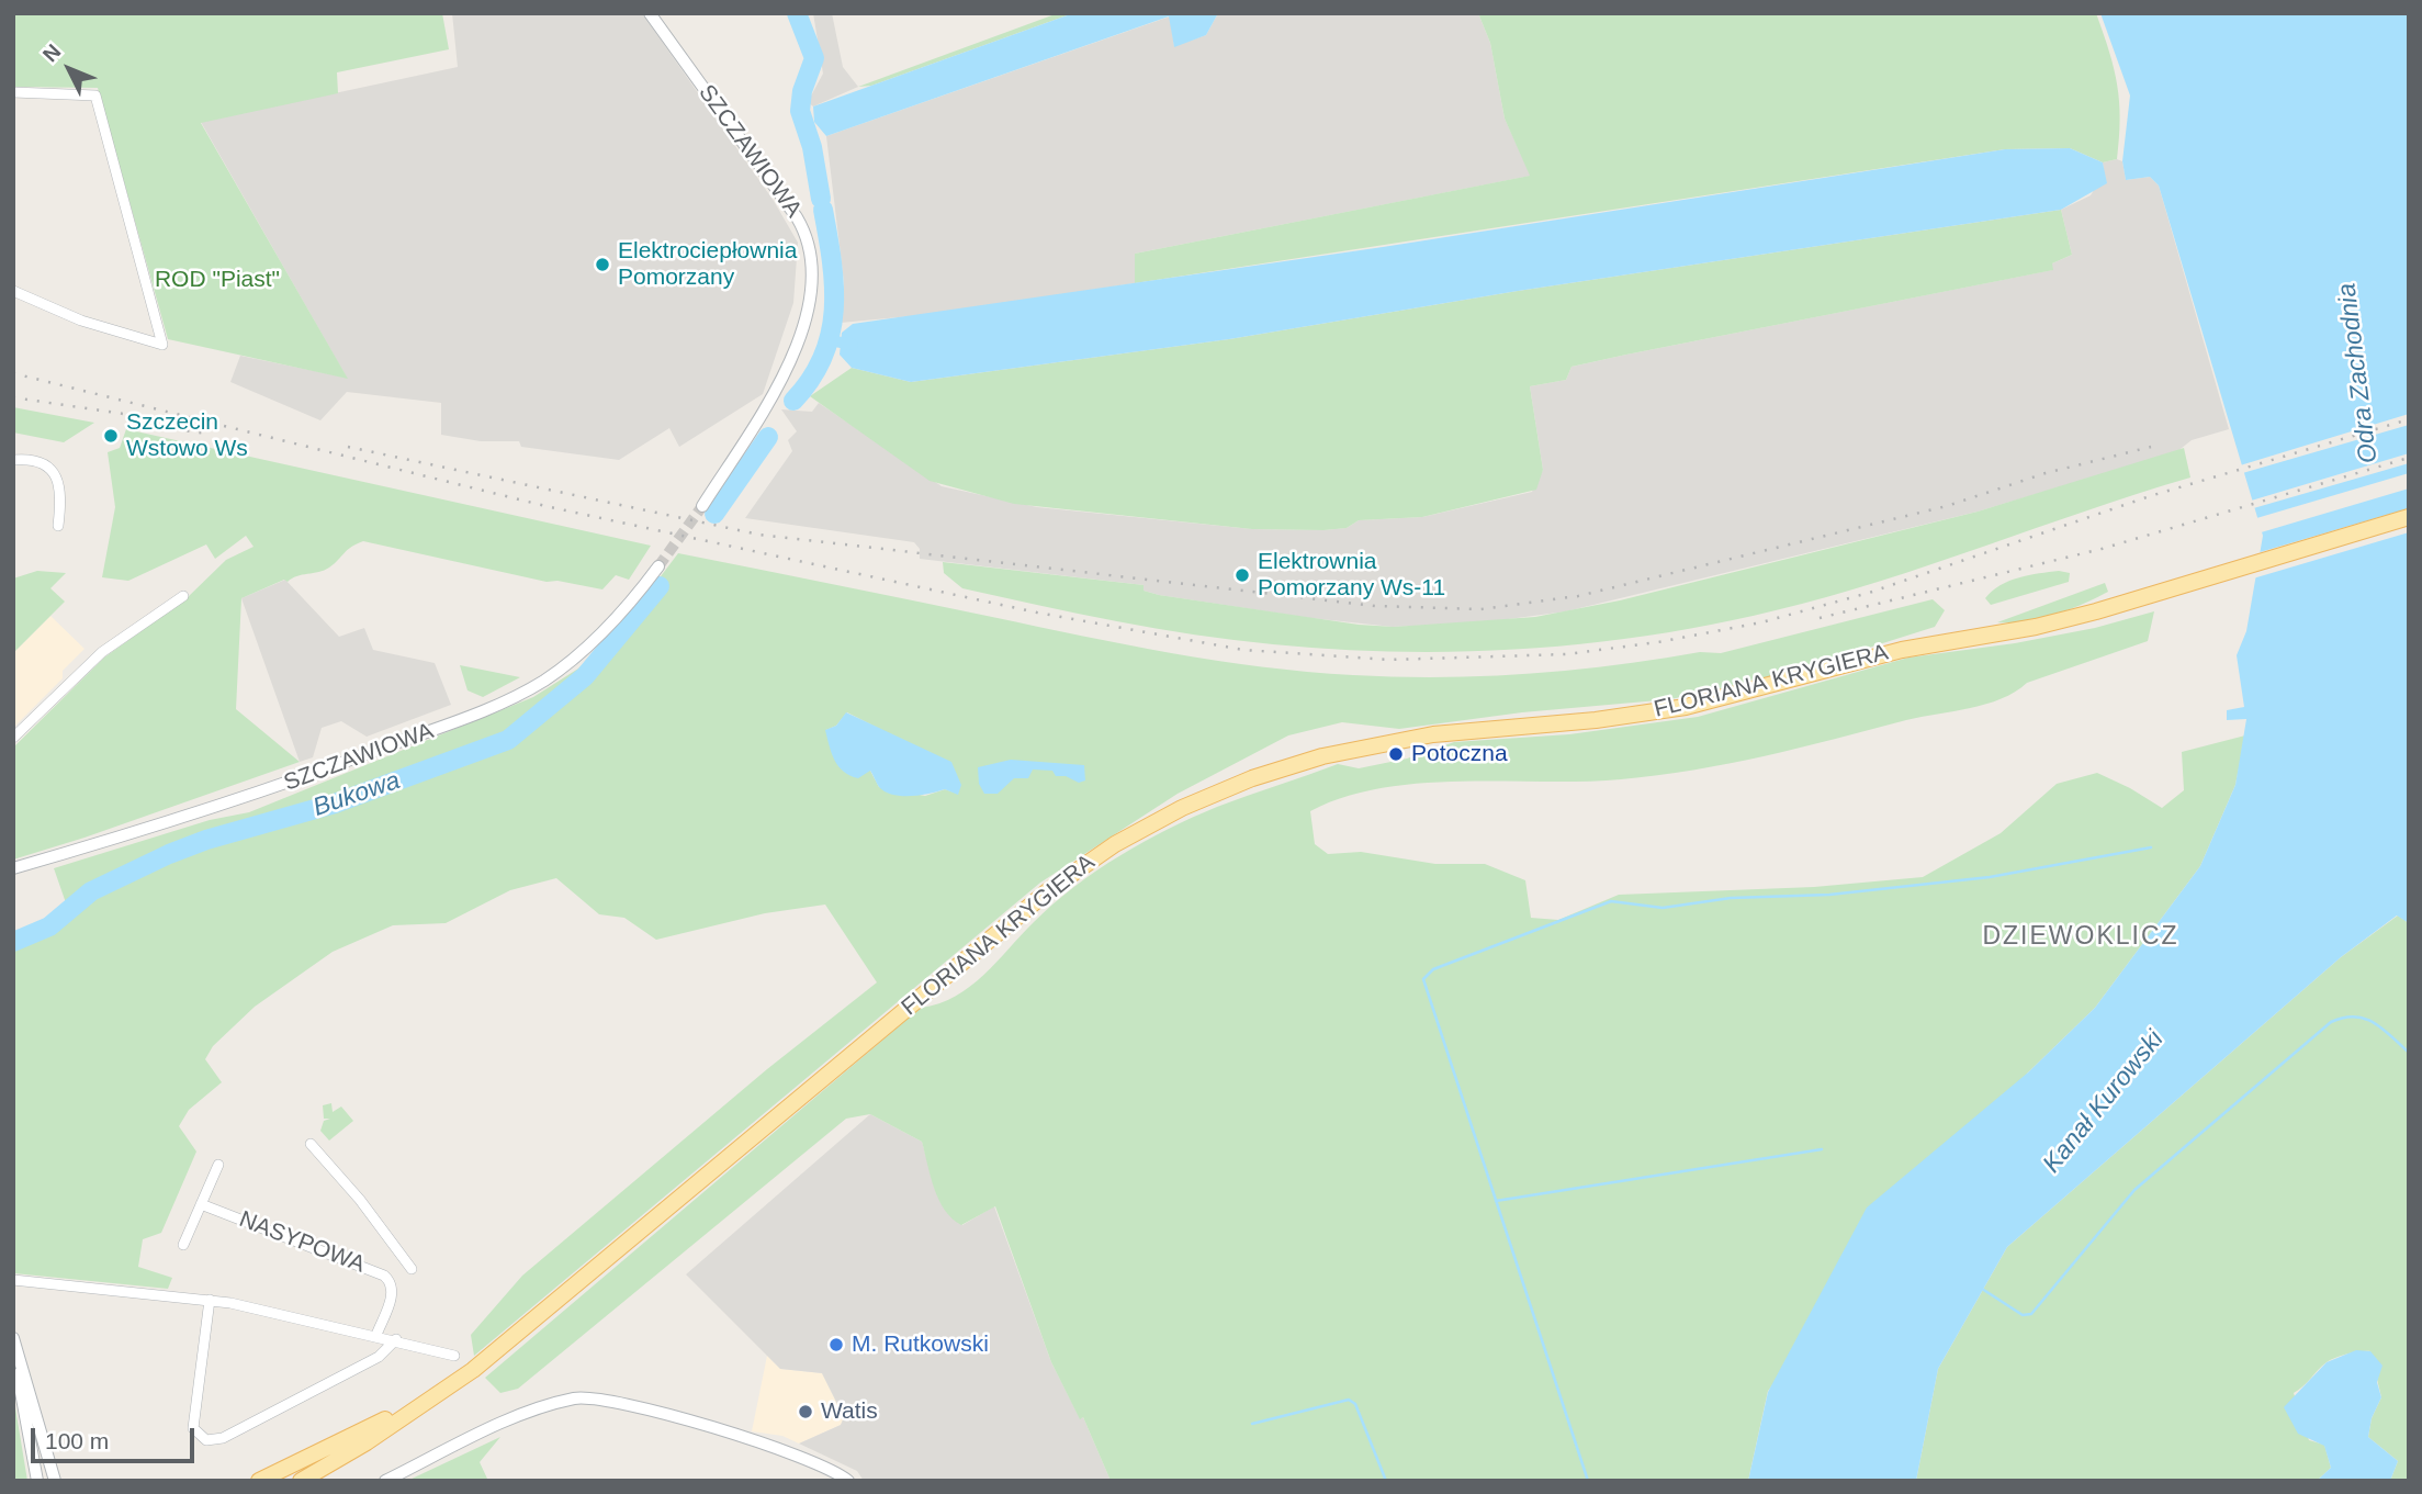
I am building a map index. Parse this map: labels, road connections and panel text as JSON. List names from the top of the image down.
{
  "streets": {
    "main road": ["FLORIANA KRYGIERA"],
    "street": ["SZCZAWIOWA", "NASYPOWA"]
  },
  "districts": ["DZIEWOKLICZ"],
  "water": ["Odra Zachodnia", "Bukowa", "Kanał Kurowski"],
  "parks": ["ROD \"Piast\""],
  "places": [
    "Elektrociepłownia Pomorzany",
    "Szczecin Wstowo Ws",
    "Elektrownia Pomorzany Ws-11",
    "Potoczna",
    "M. Rutkowski",
    "Watis"
  ],
  "scale_bar": "100 m",
  "north": "top left"
}
